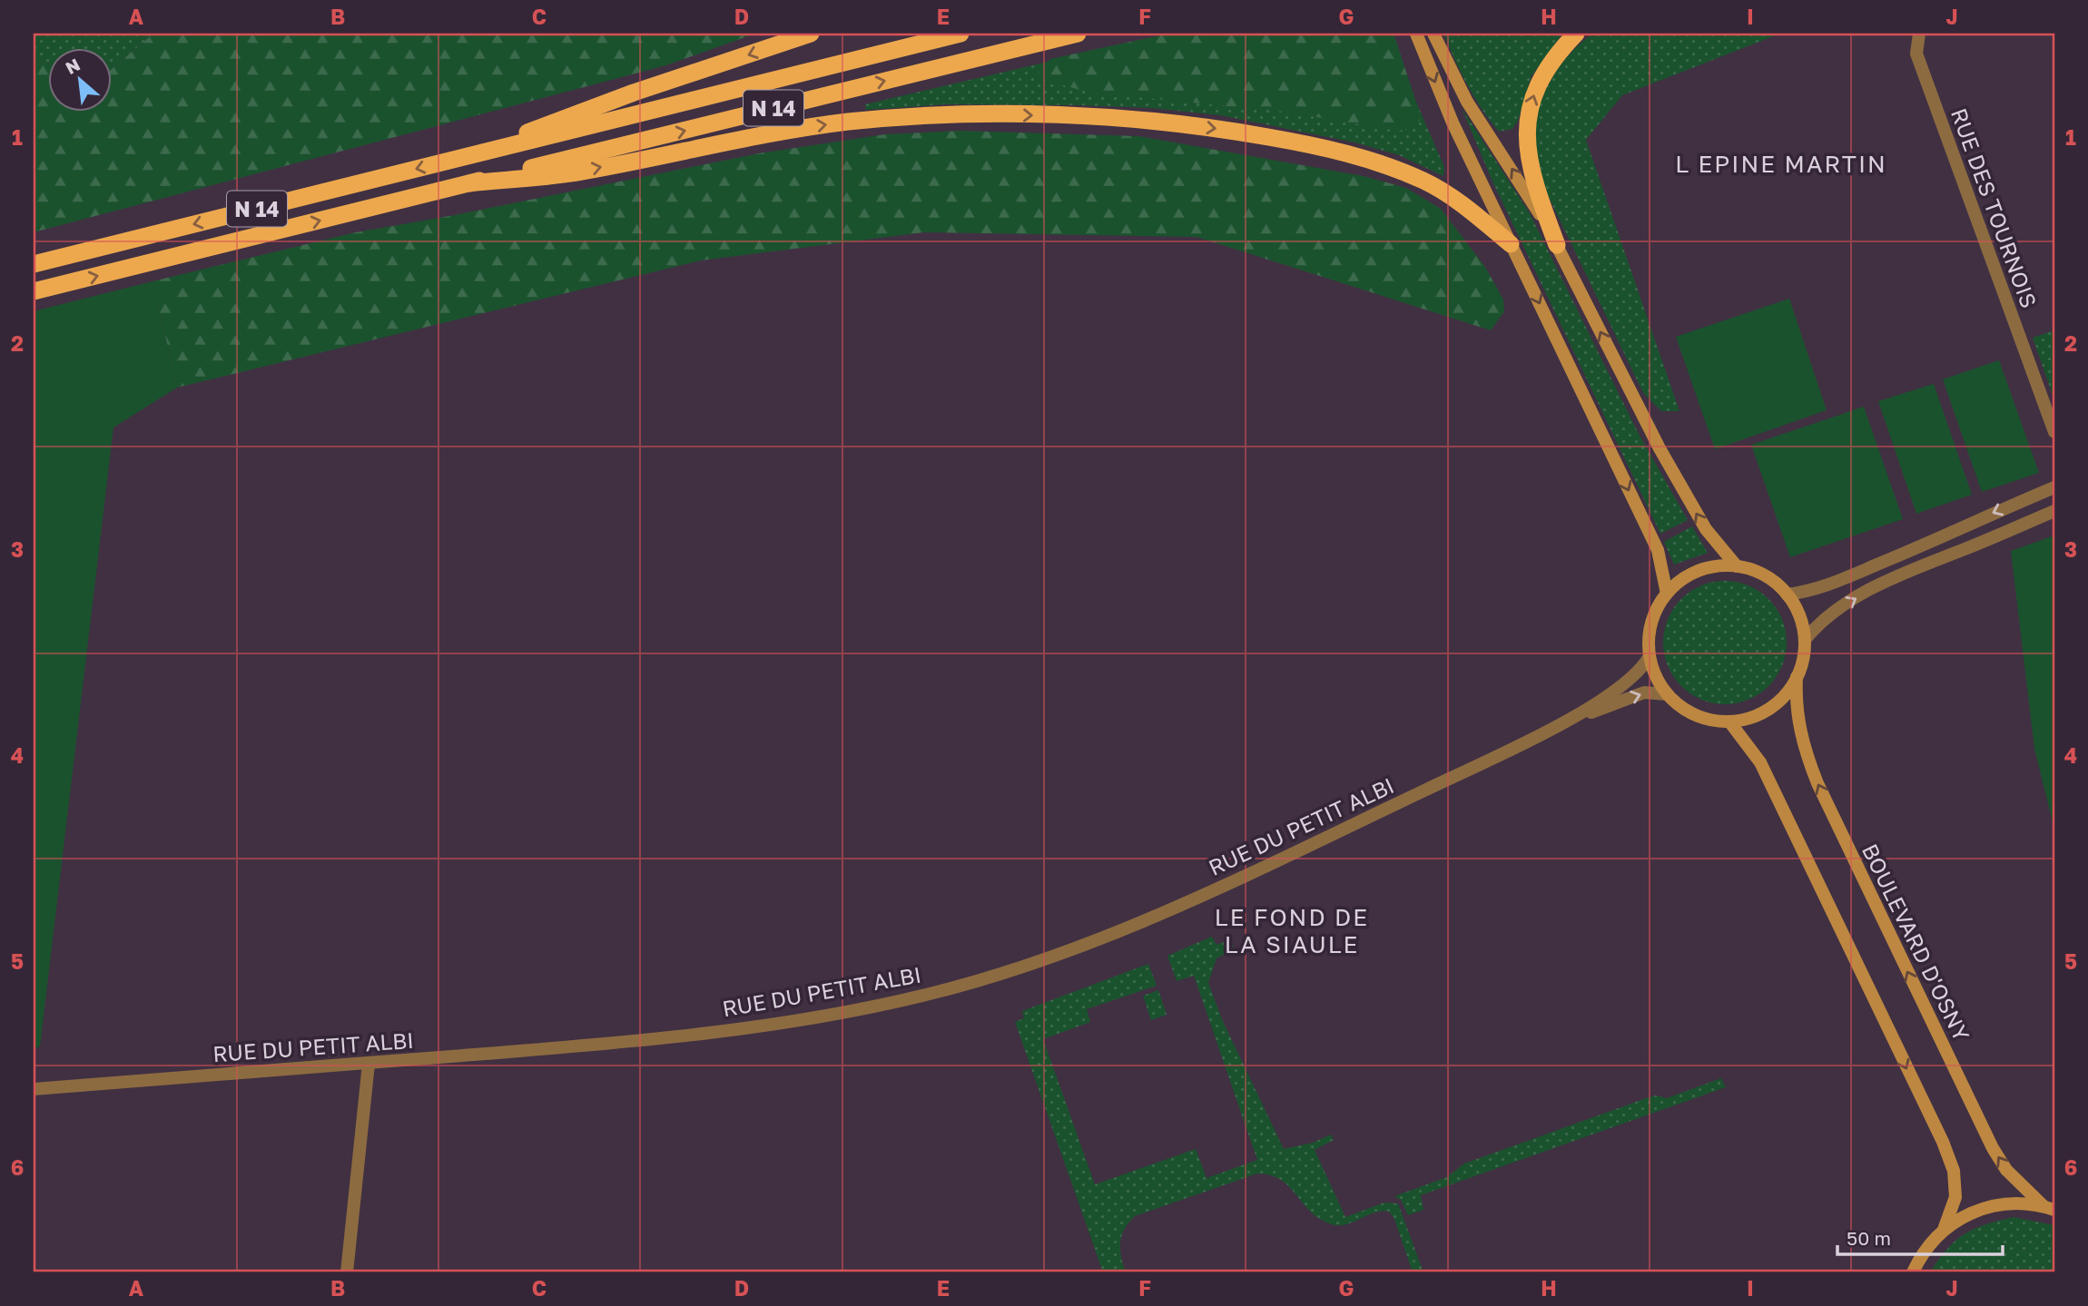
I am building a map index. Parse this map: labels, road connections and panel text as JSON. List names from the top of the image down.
{
  "streets": {
    "highway": ["N 14"],
    "main road": ["BOULEVARD D'OSNY"],
    "street": ["RUE DES TOURNOIS", "RUE DU PETIT ALBI"]
  },
  "crossings": [
    ["RUE DU PETIT ALBI", "BOULEVARD D'OSNY"]
  ],
  "districts": ["L EPINE MARTIN", "LE FOND DE LA SIAULE"],
  "scale_bar": "50 m",
  "north": "top left",
  "grid": {
    "columns": [
      "A",
      "B",
      "C",
      "D",
      "E",
      "F",
      "G",
      "H",
      "I",
      "J"
    ],
    "rows": [
      "1",
      "2",
      "3",
      "4",
      "5",
      "6"
    ]
  }
}
